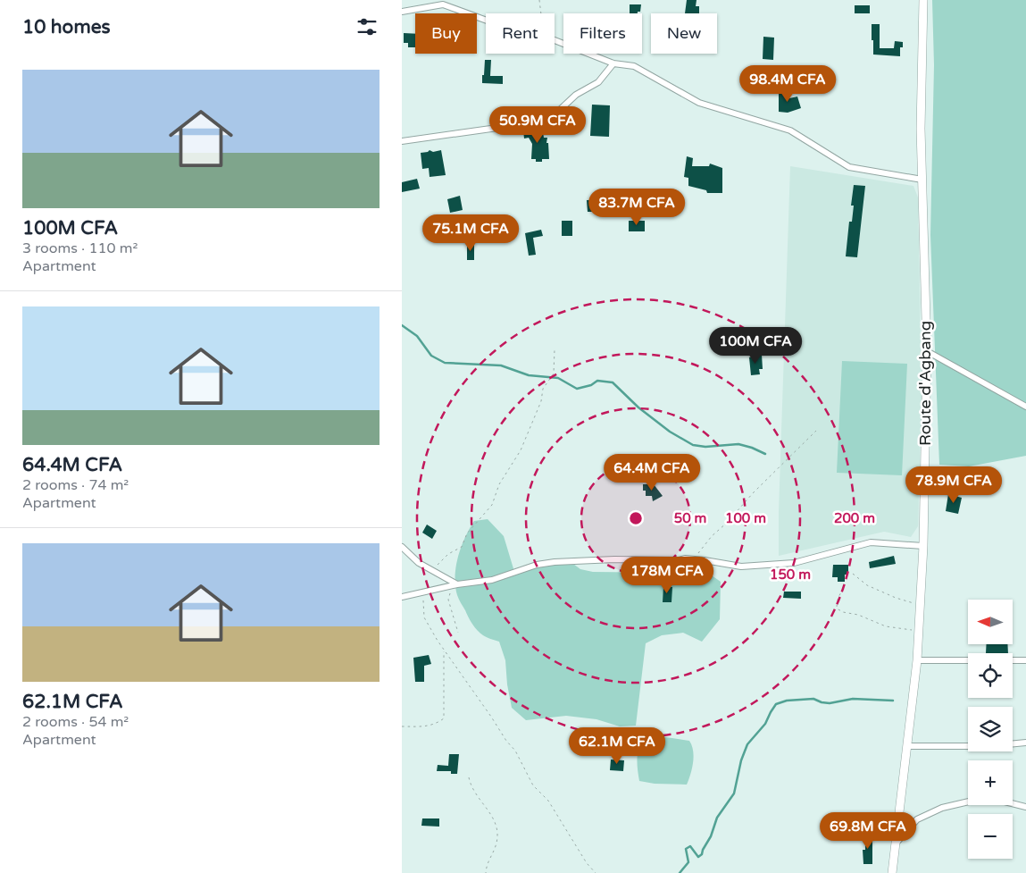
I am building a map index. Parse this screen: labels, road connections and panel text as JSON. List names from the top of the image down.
{
  "streets": {
    "main road": ["Route d'Agbang"]
  },
  "north": "left",
  "page": {
    "heading": "10 homes",
    "chip": [
      "Buy",
      "Rent",
      "Filters",
      "New"
    ],
    "list": [
      {
        "name": "100M CFA",
        "note": "3 rooms · 110 m² · Apartment"
      },
      {
        "name": "64.4M CFA",
        "note": "2 rooms · 74 m² · Apartment"
      },
      {
        "name": "62.1M CFA",
        "note": "2 rooms · 54 m² · Apartment"
      }
    ],
    "price": [
      "98.4M CFA",
      "50.9M CFA",
      "83.7M CFA",
      "75.1M CFA",
      "100M CFA",
      "64.4M CFA",
      "78.9M CFA",
      "178M CFA",
      "62.1M CFA",
      "69.8M CFA"
    ],
    "map_buttons": ["+", "−"]
  },
  "rings": [
    "50 m",
    "100 m",
    "200 m",
    "150 m"
  ]
}
